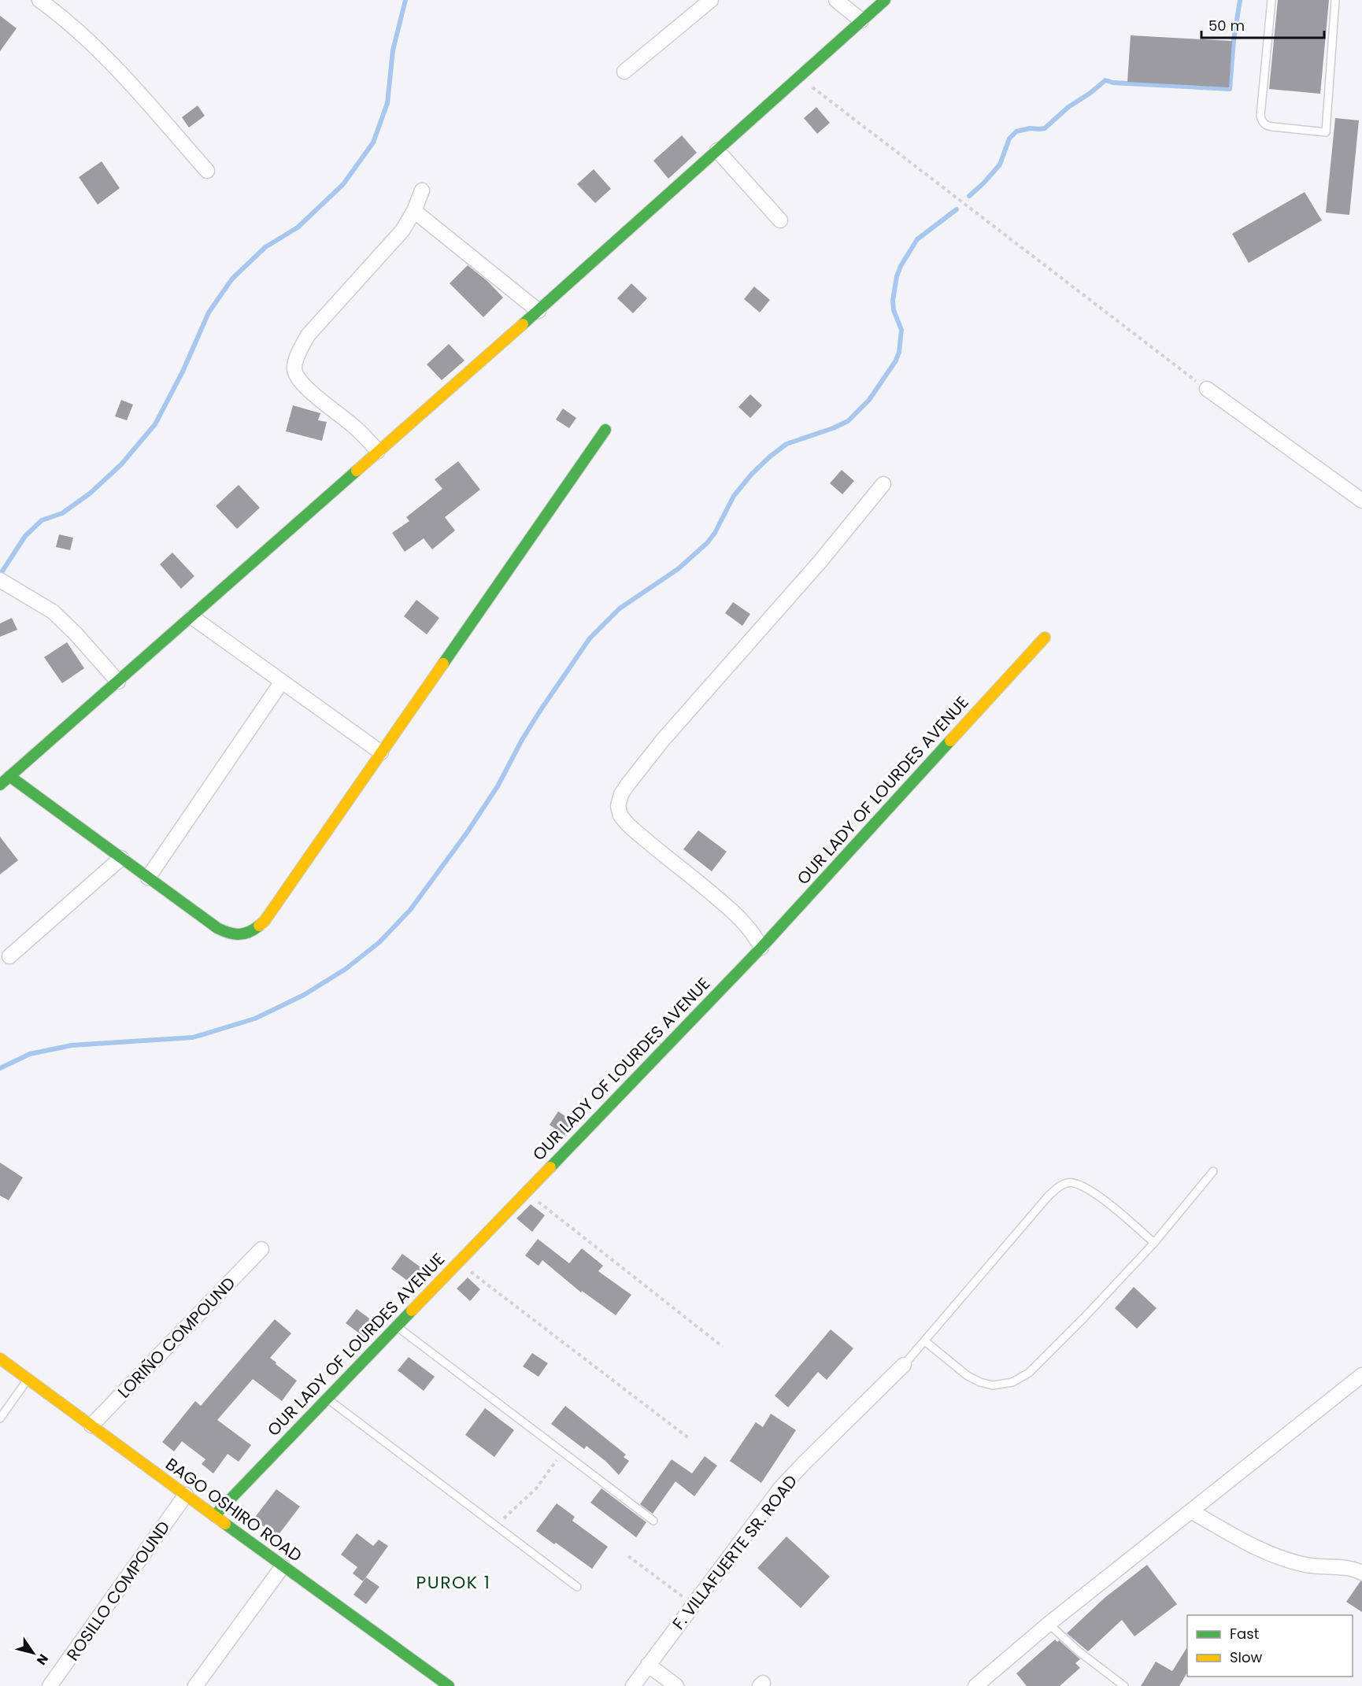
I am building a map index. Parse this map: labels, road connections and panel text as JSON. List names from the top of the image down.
{
  "streets": {
    "street": [
      "OUR LADY OF LOURDES AVENUE",
      "LORIÑO COMPOUND",
      "BAGO OSHIRO ROAD",
      "F. VILLAFUERTE SR. ROAD",
      "ROSILLO COMPOUND"
    ]
  },
  "crossings": [
    ["OUR LADY OF LOURDES AVENUE", "BAGO OSHIRO ROAD"],
    ["LORIÑO COMPOUND", "BAGO OSHIRO ROAD"],
    ["BAGO OSHIRO ROAD", "ROSILLO COMPOUND"]
  ],
  "districts": ["PUROK 1"],
  "legend": ["Fast", "Slow"],
  "scale_bar": "50 m",
  "north": "bottom right"
}
